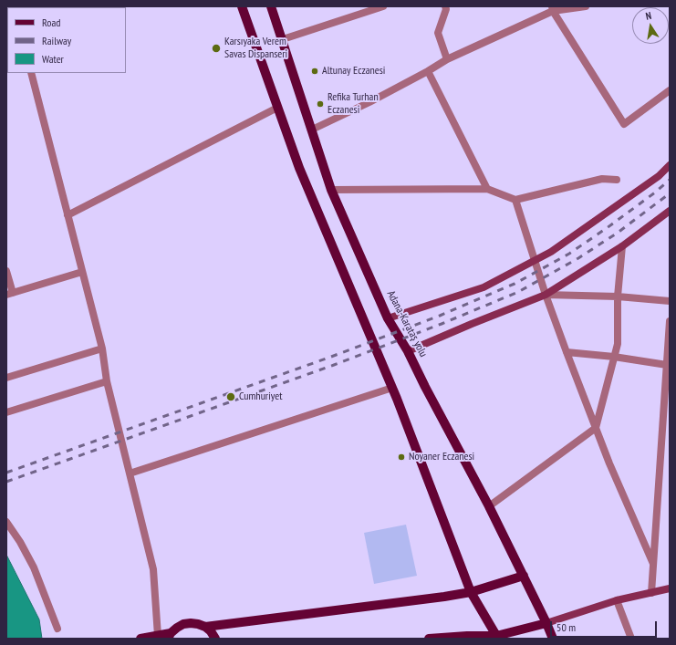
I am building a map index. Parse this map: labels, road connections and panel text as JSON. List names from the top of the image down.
{
  "streets": {
    "main road": ["Adana-Karataş yolu"]
  },
  "places": [
    "Karsıyaka Verem Savas Dispanseri",
    "Altunay Eczanesi",
    "Refika Turhan Eczanesi",
    "Cumhuriyet",
    "Noyaner Eczanesi"
  ],
  "legend": ["Road", "Railway", "Water"],
  "scale_bar": "50 m",
  "north": "top"
}
